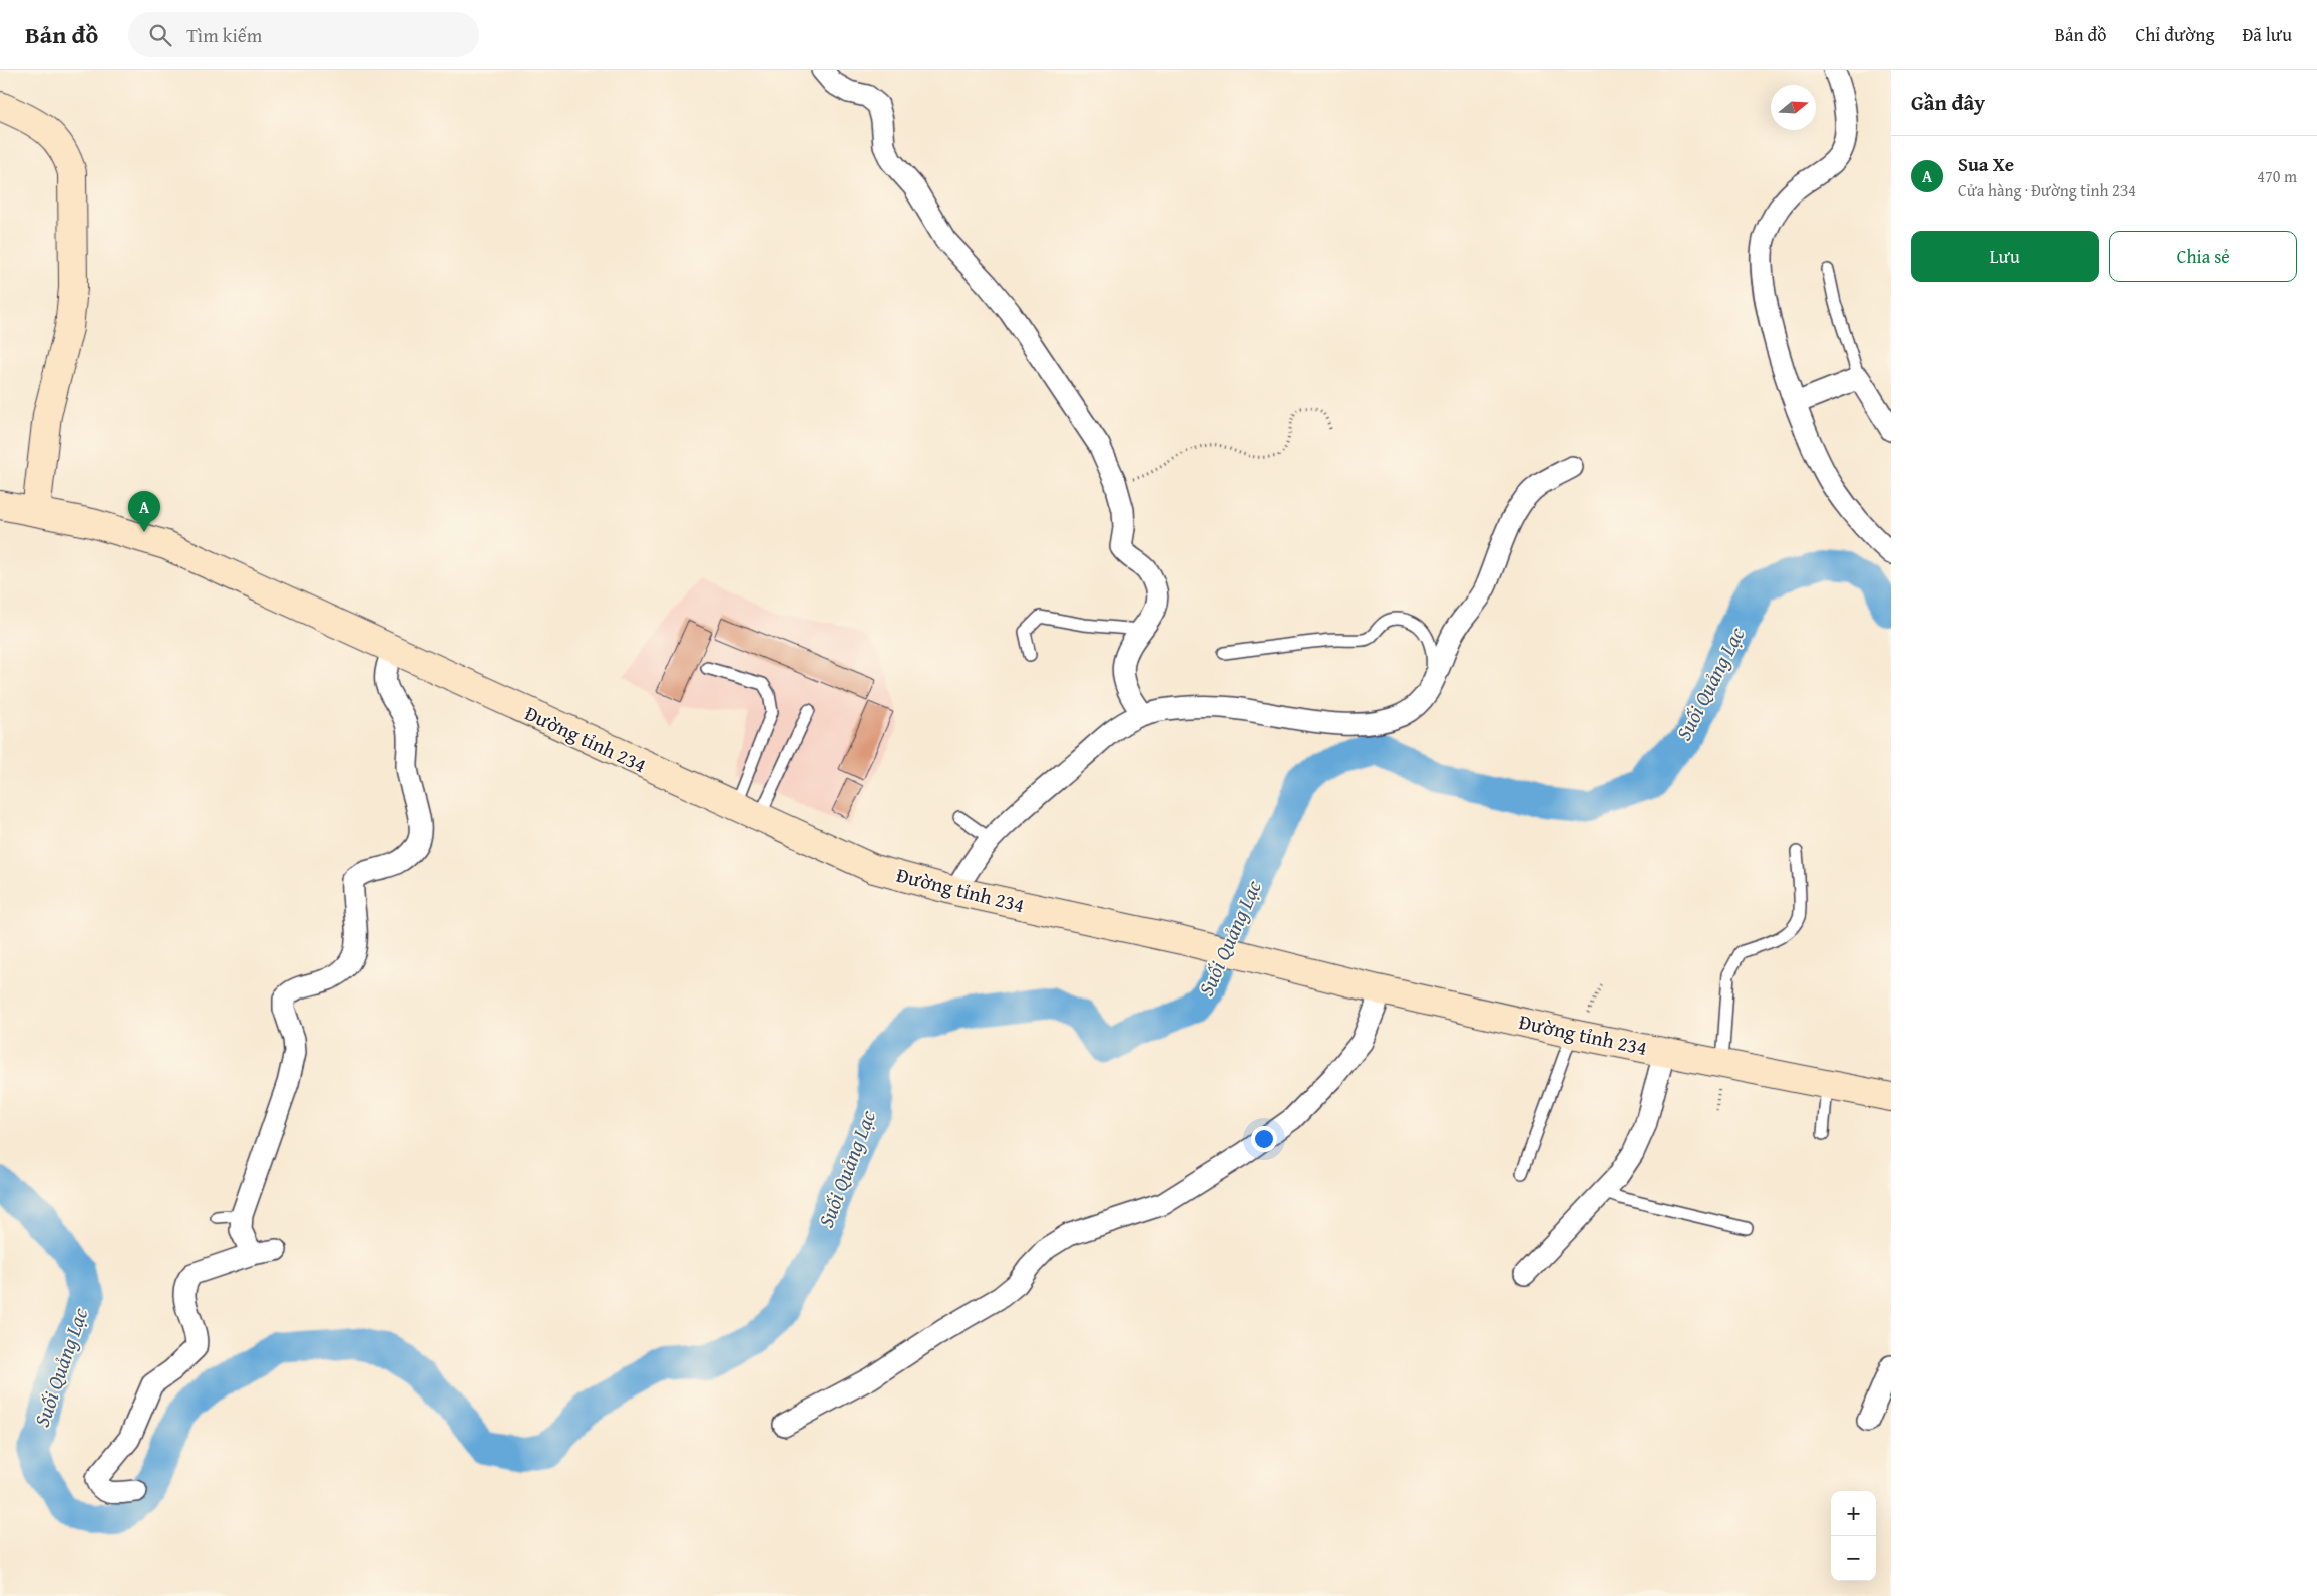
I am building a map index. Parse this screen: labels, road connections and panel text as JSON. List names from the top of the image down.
{
  "streets": {
    "main road": ["Đường tỉnh 234"]
  },
  "water": ["Suối Quảng Lạc"],
  "north": "right",
  "page": {
    "header": "Bản đồ",
    "search": "Tìm kiếm",
    "nav": ["Bản đồ", "Chỉ đường", "Đã lưu"],
    "heading": "Gần đây",
    "list": [
      {
        "mark": "A",
        "name": "Sua Xe",
        "note": "Cửa hàng · Đường tỉnh 234",
        "value": "470 m"
      }
    ],
    "buttons": ["Lưu", "Chia sẻ"],
    "pins": "A",
    "map_buttons": ["+", "−"]
  }
}
